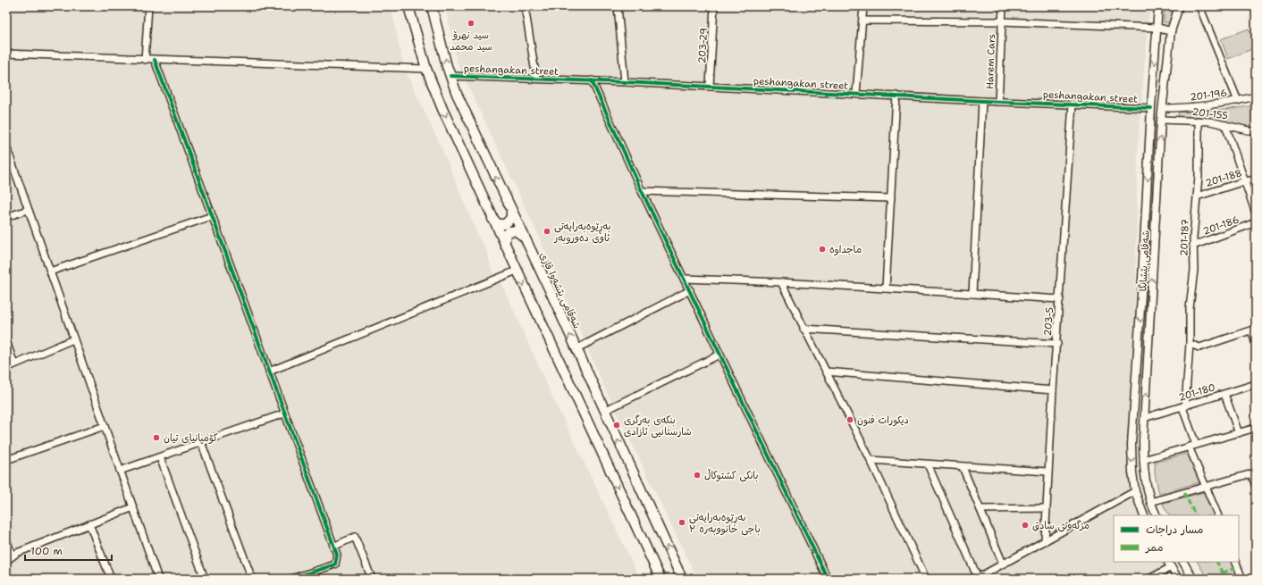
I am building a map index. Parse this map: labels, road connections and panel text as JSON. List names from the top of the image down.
{
  "streets": {
    "highway": ["شەقامی پێشەوا قازی"],
    "main road": ["شەقامی پێشانگا"],
    "street": [
      "203-29",
      "Harem Cars",
      "peshangakan street",
      "201-196",
      "201-155",
      "201-188",
      "201-186",
      "201-187",
      "203-5",
      "201-180"
    ]
  },
  "crossings": [
    ["203-29", "peshangakan street"],
    ["Harem Cars", "peshangakan street"],
    ["Harem Cars", "شەقامی پێشانگا"],
    ["peshangakan street", "شەقامی پێشانگا"],
    ["peshangakan street", "شەقامی پێشەوا قازی"],
    ["peshangakan street", "203-5"],
    ["201-196", "شەقامی پێشانگا"],
    ["201-155", "201-187"],
    ["201-155", "شەقامی پێشانگا"],
    ["201-188", "201-187"],
    ["201-186", "201-187"],
    ["201-187", "201-180"],
    ["شەقامی پێشانگا", "201-180"]
  ],
  "places": [
    "سید نهرۆ سید محمد",
    "بەڕێوەبەرایەتی ئاوی دەوروبەر",
    "ماجداوە",
    "ديكورات فنون",
    "بنکەی بەرگری شارستانیی ئازادی",
    "كۆمپانیای تیان",
    "بانكی كشتوكاڵ",
    "بەڕێوەبەرایەتی باجی خانووبەرە ٣",
    "مزگەوتی سادق"
  ],
  "legend": ["مسار دراجات", "ممر"],
  "scale_bar": "100 m"
}
